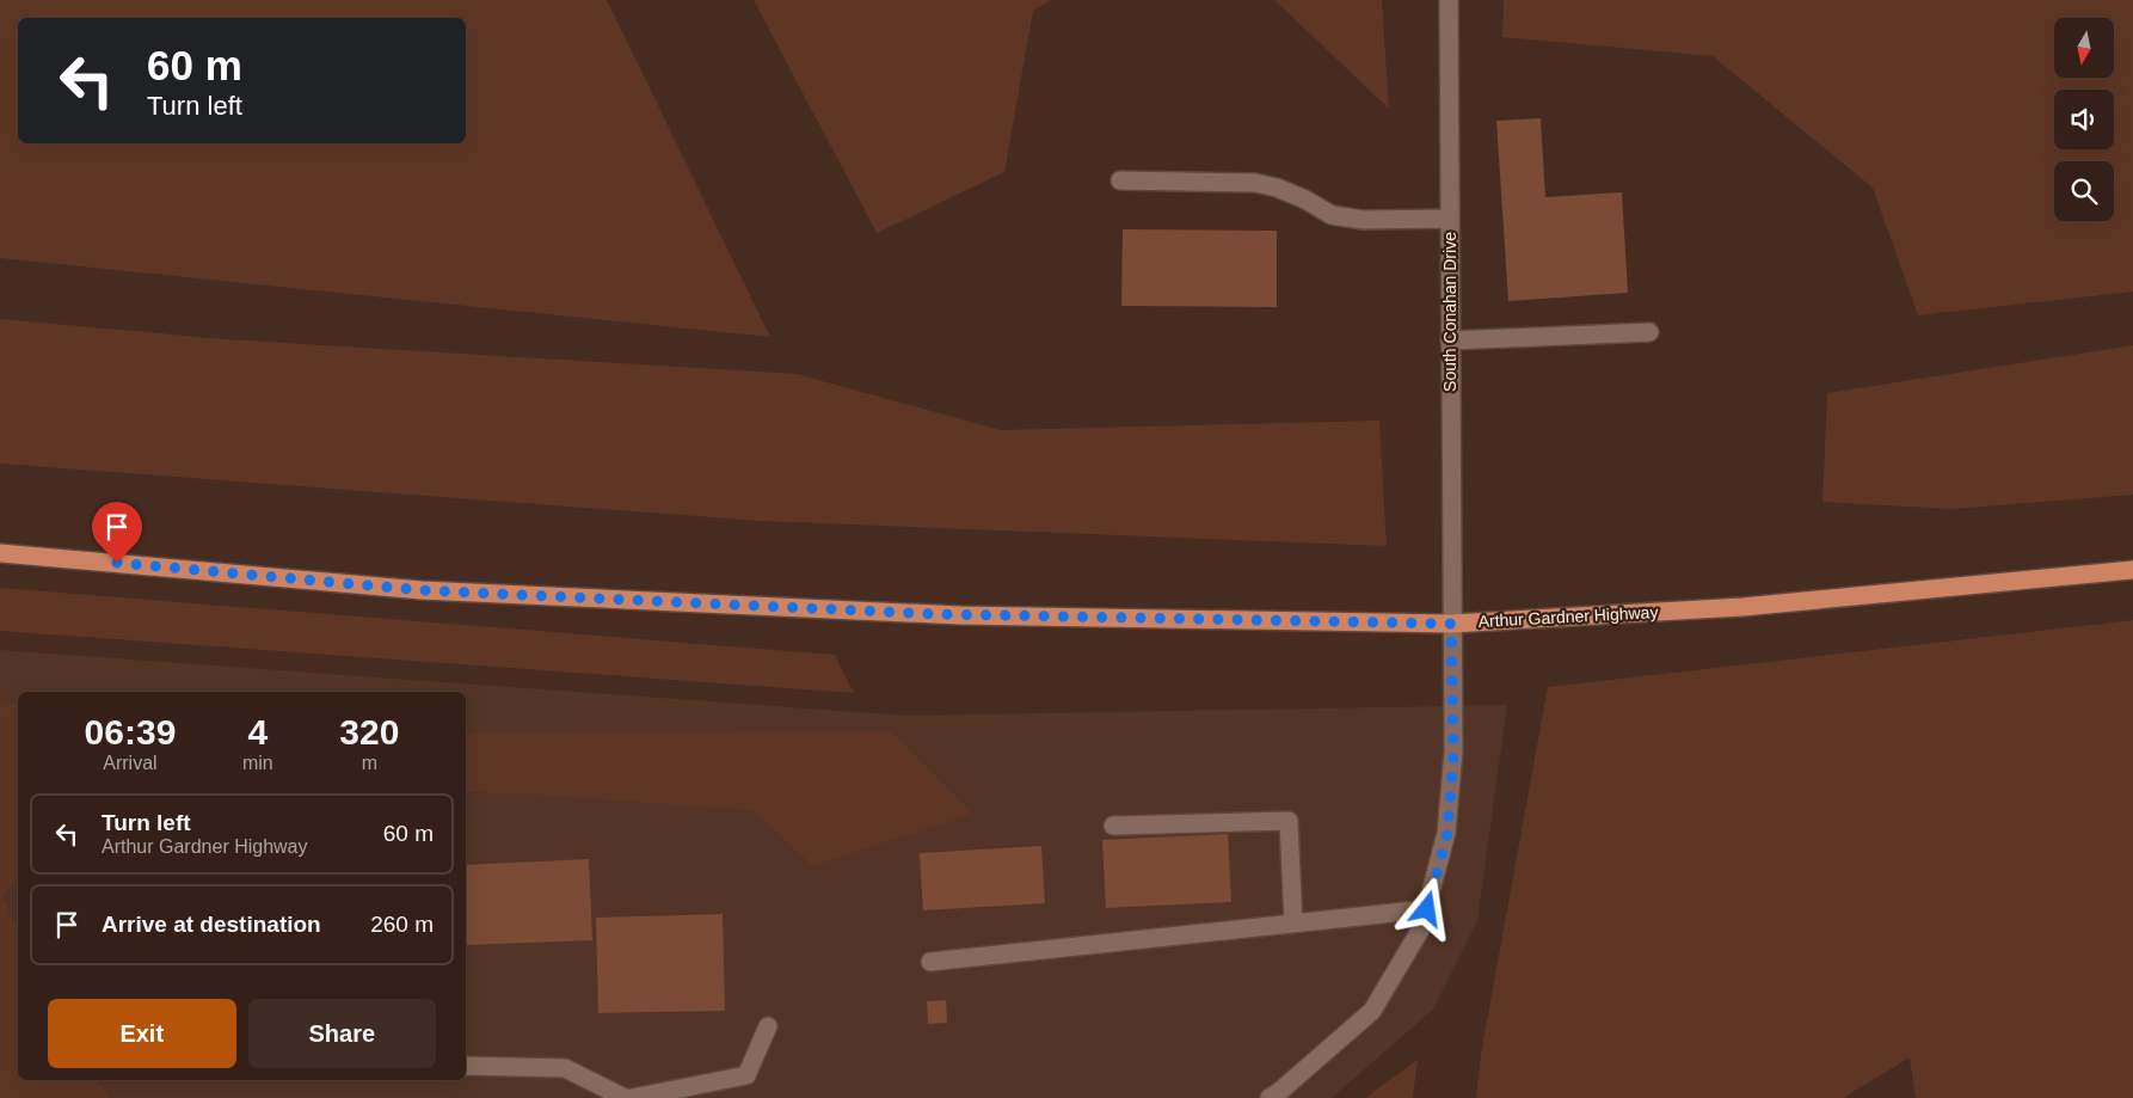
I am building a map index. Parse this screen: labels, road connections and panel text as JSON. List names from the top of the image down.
{
  "streets": {
    "main road": ["Arthur Gardner Highway"],
    "street": ["South Conahan Drive"]
  },
  "crossings": [
    ["South Conahan Drive", "Arthur Gardner Highway"]
  ],
  "north": "bottom",
  "page": {
    "turn": ["60 m", "Turn left"],
    "eta": [
      "06:39",
      "Arrival",
      "4",
      "min",
      "320",
      "m"
    ],
    "list": [
      {
        "name": "Turn left",
        "note": "Arthur Gardner Highway",
        "value": "60 m"
      },
      {
        "name": "Arrive at destination",
        "value": "260 m"
      }
    ],
    "buttons": ["Exit", "Share"]
  }
}
